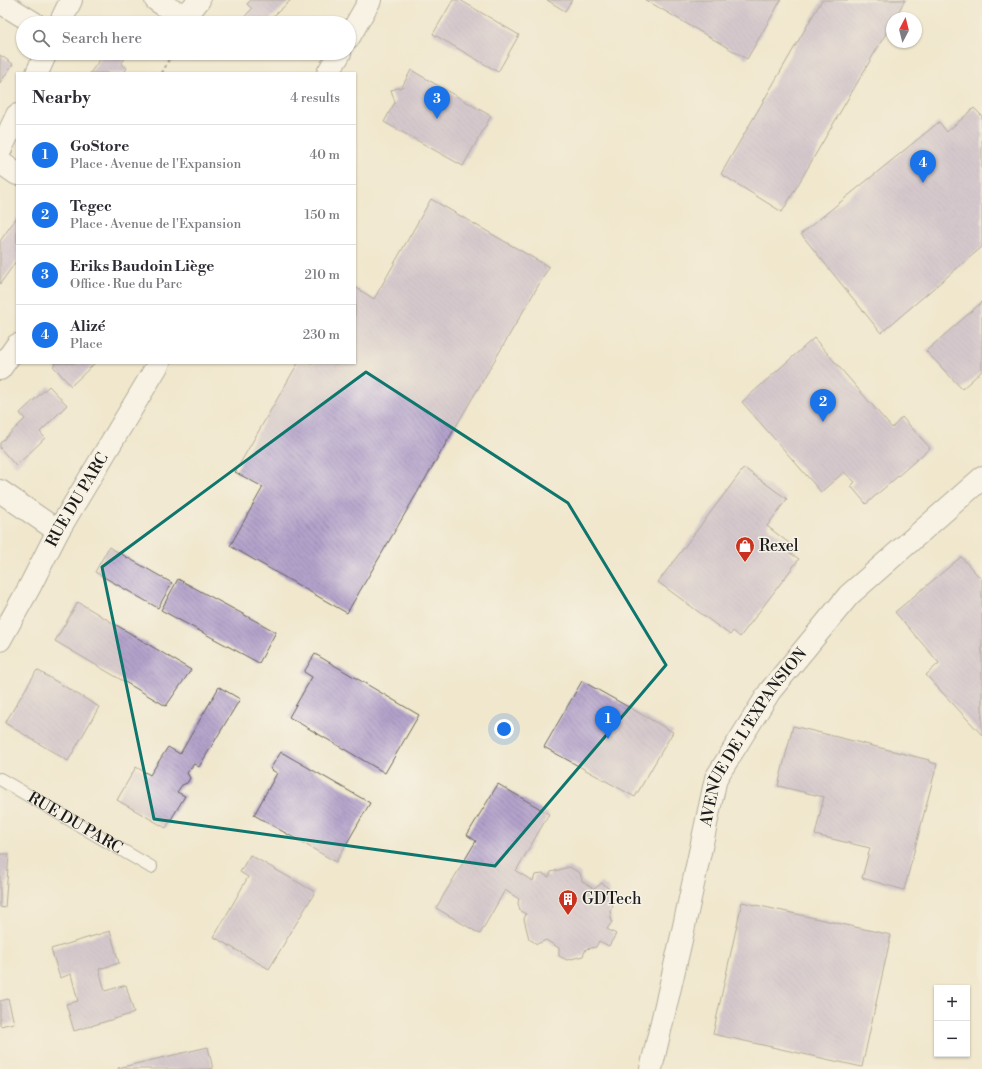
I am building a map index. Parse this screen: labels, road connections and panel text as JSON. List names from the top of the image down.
{
  "streets": {
    "street": ["RUE DU PARC", "AVENUE DE L'EXPANSION"]
  },
  "places": {
    "shop": ["Rexel"],
    "building": ["GDTech"]
  },
  "north": "top",
  "page": {
    "search": "Search here",
    "heading": ["Nearby", "4 results"],
    "pins": [
      "3",
      "4",
      "2",
      "1"
    ],
    "list": [
      {
        "mark": "1",
        "name": "GoStore",
        "note": "Place · Avenue de l'Expansion",
        "value": "40 m"
      },
      {
        "mark": "2",
        "name": "Tegec",
        "note": "Place · Avenue de l'Expansion",
        "value": "150 m"
      },
      {
        "mark": "3",
        "name": "Eriks Baudoin Liège",
        "note": "Office · Rue du Parc",
        "value": "210 m"
      },
      {
        "mark": "4",
        "name": "Alizé",
        "note": "Place",
        "value": "230 m"
      }
    ],
    "map_buttons": ["+", "−"]
  }
}
